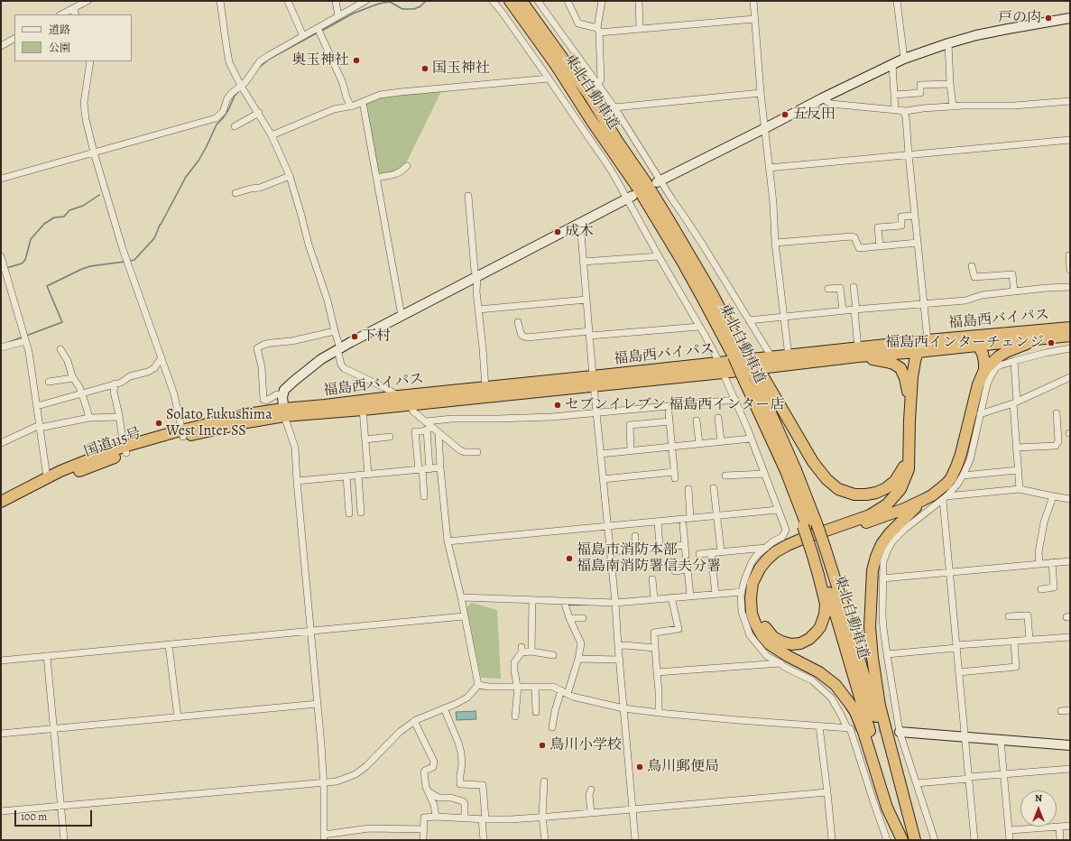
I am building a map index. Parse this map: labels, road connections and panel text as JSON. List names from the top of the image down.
{
  "streets": {
    "highway": ["東北自動車道", "福島西バイパス", "国道115号"]
  },
  "crossings": [
    ["福島西バイパス", "国道115号"]
  ],
  "places": [
    "戸の内",
    "奥玉神社",
    "国玉神社",
    "五反田",
    "成木",
    "下村",
    "福島西インターチェンジ",
    "セブンイレブン 福島西インター店",
    "Solato Fukushima West Inter SS",
    "福島市消防本部 福島南消防署信夫分署",
    "鳥川小学校",
    "鳥川郵便局"
  ],
  "legend": ["道路", "公園"],
  "scale_bar": "100 m",
  "north": "top"
}
